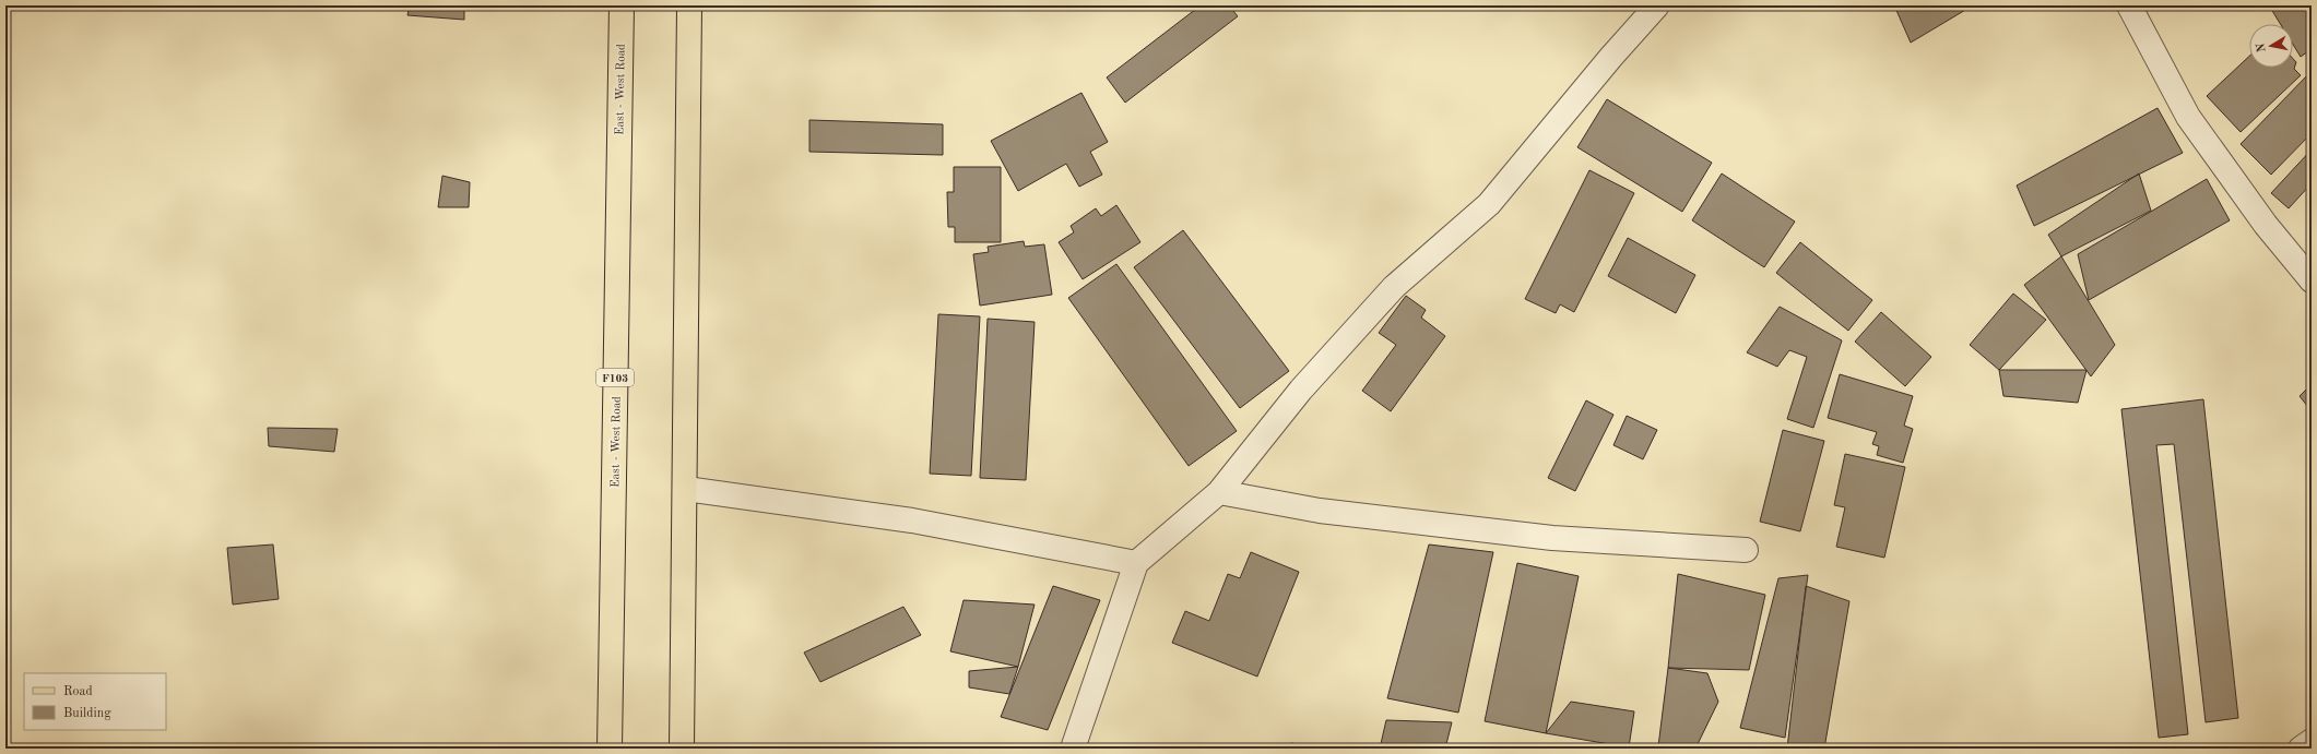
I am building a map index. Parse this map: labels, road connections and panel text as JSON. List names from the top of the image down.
{
  "streets": {
    "main road": ["East - West Road", "F103"]
  },
  "legend": ["Road", "Building"],
  "north": "left"
}
